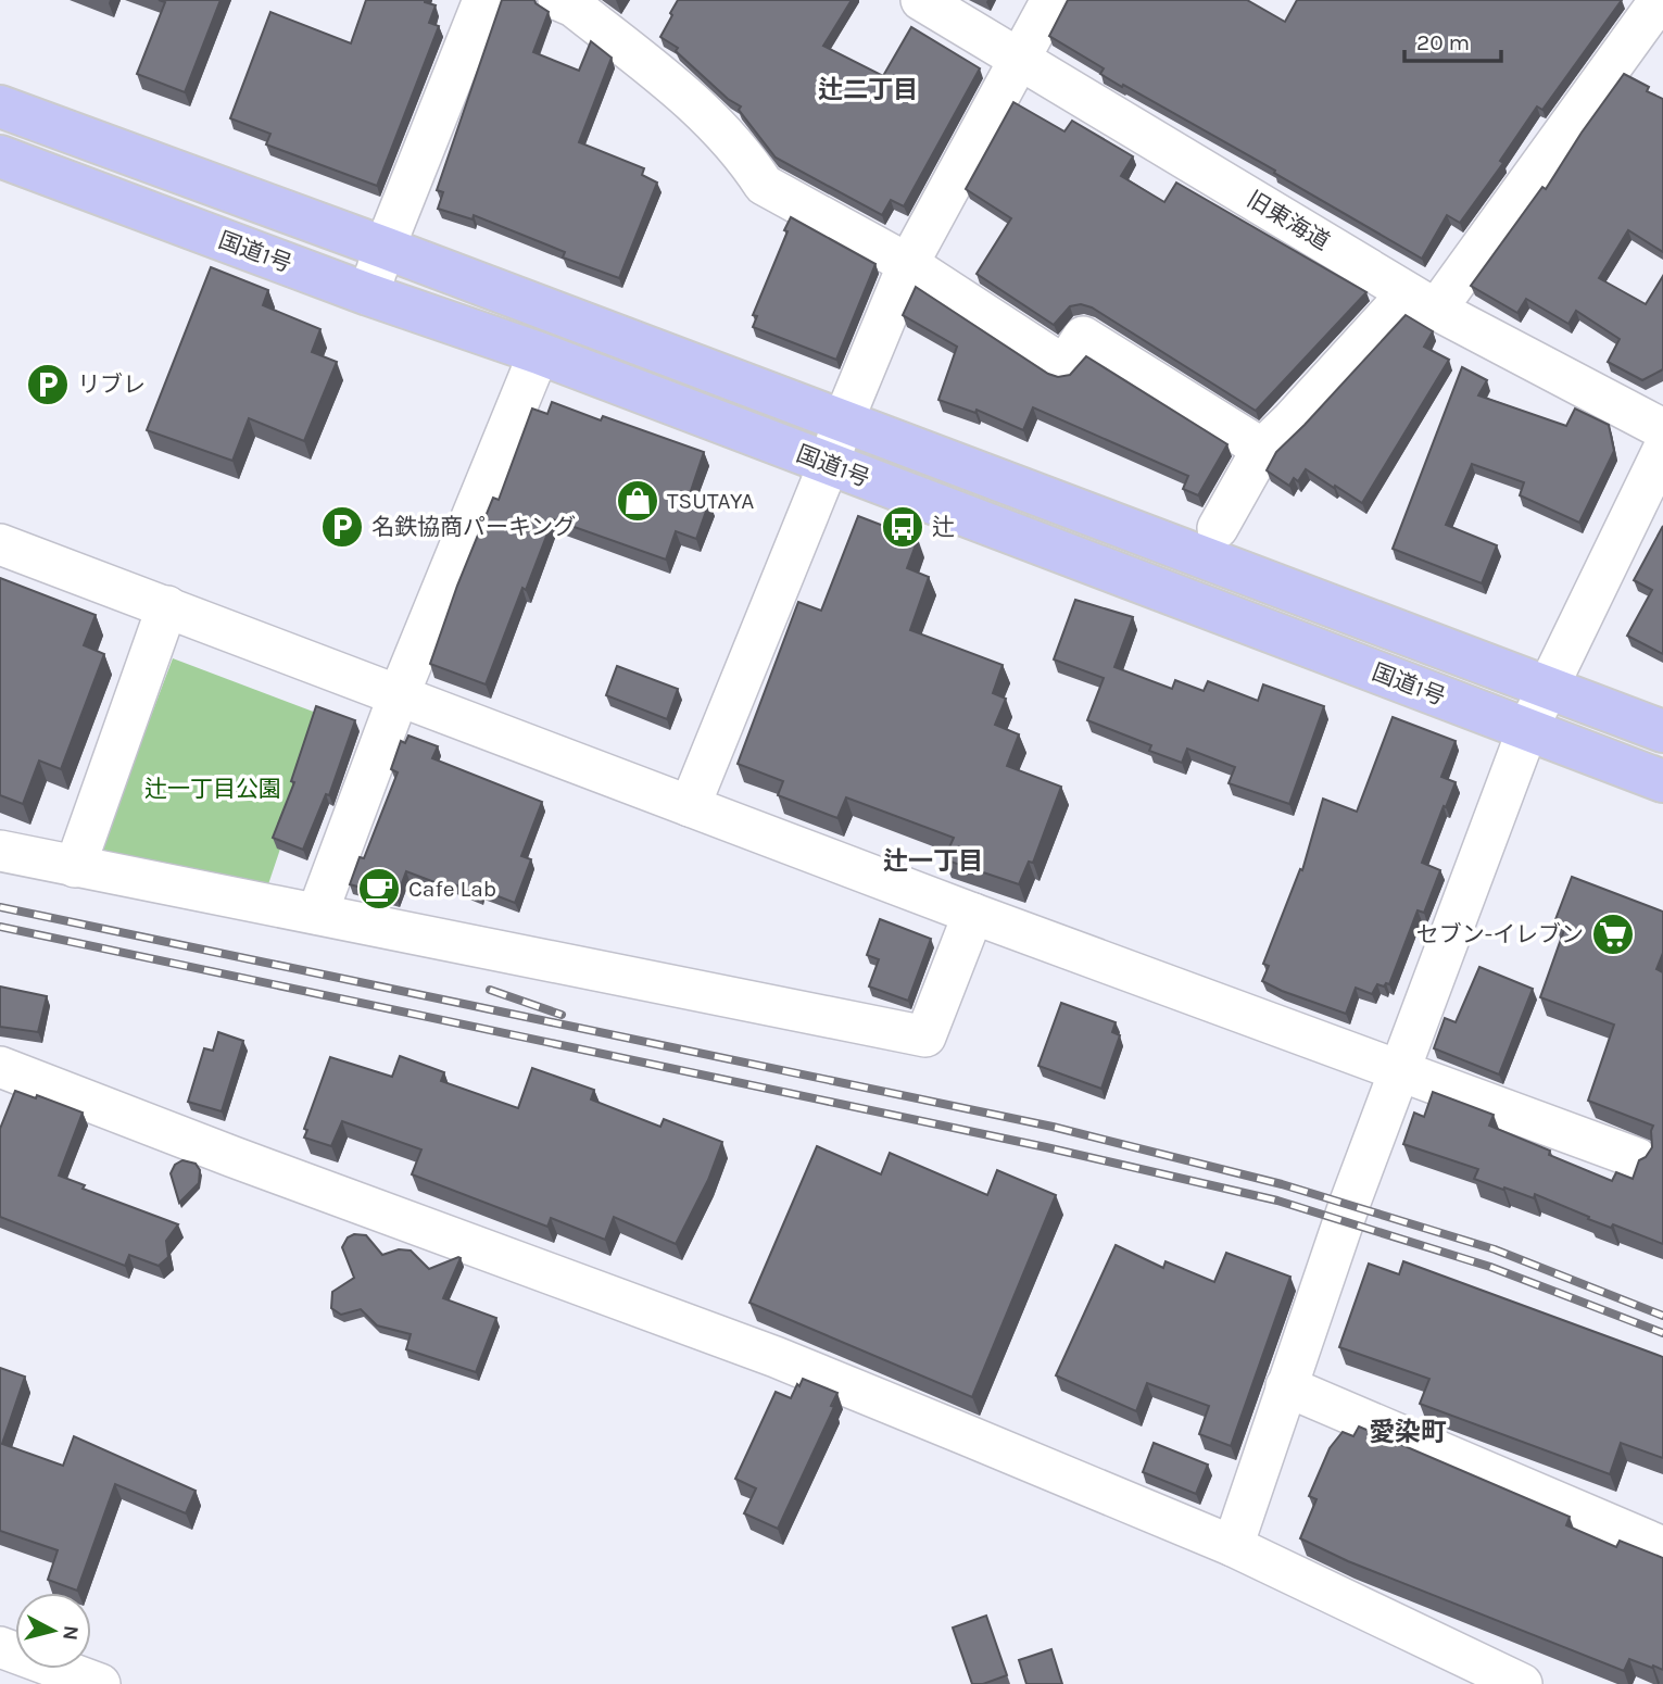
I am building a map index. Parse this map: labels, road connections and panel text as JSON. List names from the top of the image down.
{
  "streets": {
    "highway": ["国道1号"],
    "street": ["旧東海道"]
  },
  "districts": ["辻二丁目", "辻一丁目", "愛染町"],
  "parks": ["辻一丁目公園"],
  "places": {
    "parking": ["リブレ", "名鉄協商パーキング"],
    "shop": ["TSUTAYA"],
    "bus stop": ["辻"],
    "cafe": ["Cafe Lab"],
    "supermarket": ["セブン-イレブン"]
  },
  "scale_bar": "20 m",
  "north": "right"
}
